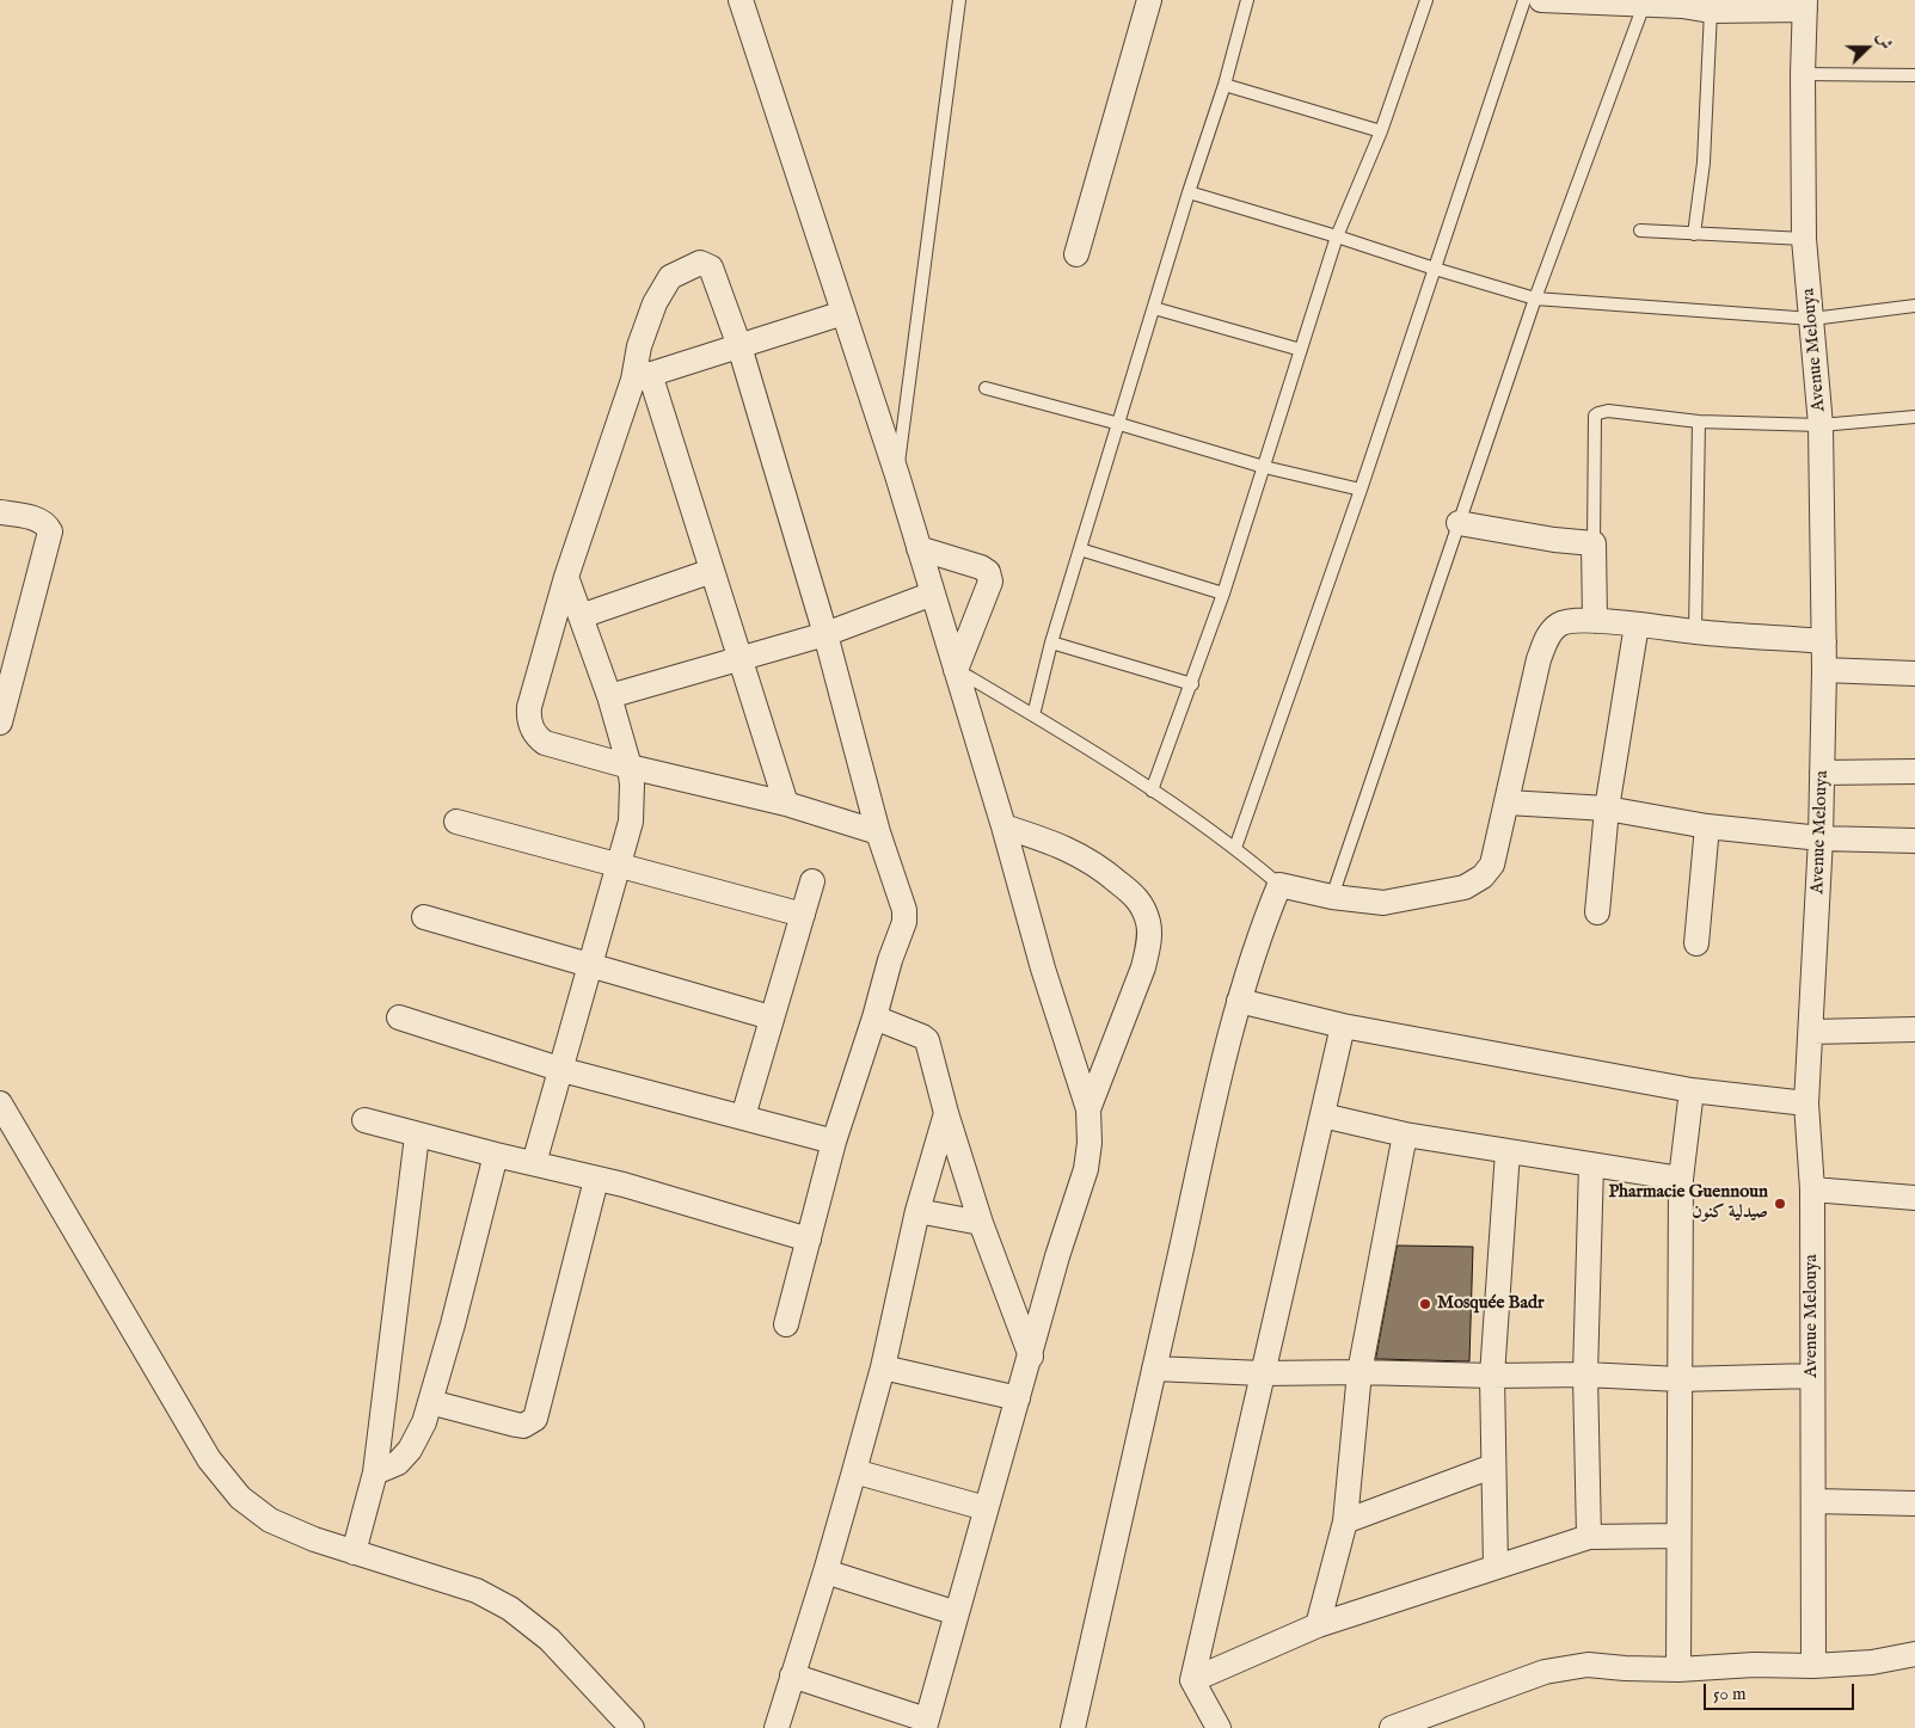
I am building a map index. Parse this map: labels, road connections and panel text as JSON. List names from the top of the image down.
{
  "streets": {
    "street": ["Avenue Melouya"]
  },
  "places": ["Pharmacie Guennoun صيدلية كنون", "Mosquée Badr"],
  "scale_bar": "50 m",
  "north": "right"
}
